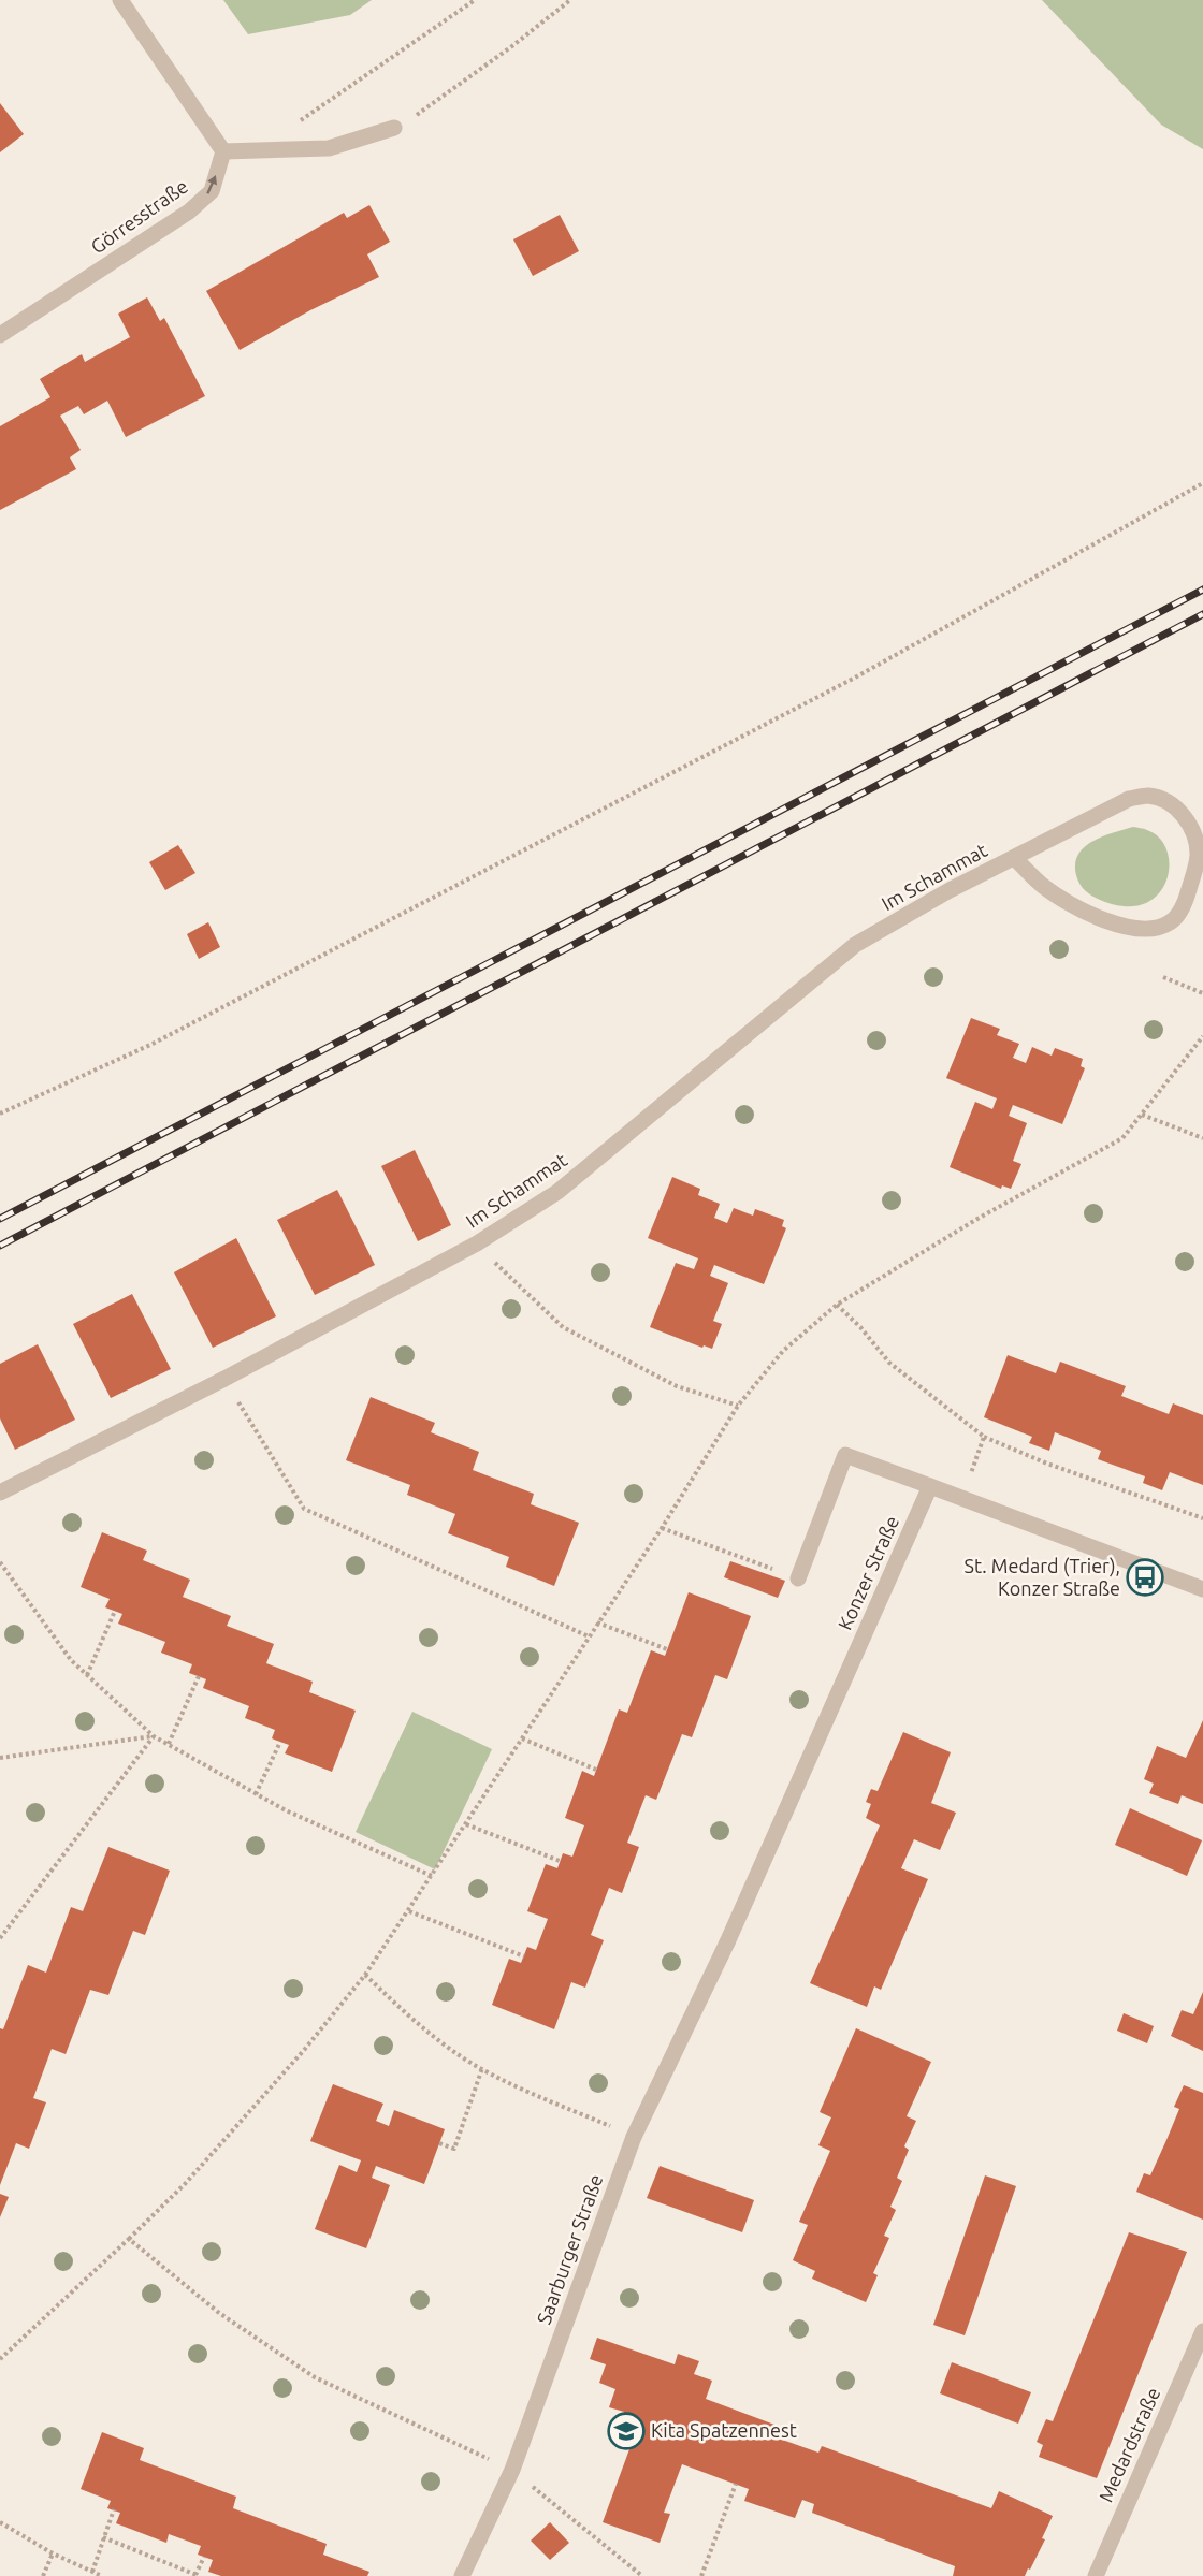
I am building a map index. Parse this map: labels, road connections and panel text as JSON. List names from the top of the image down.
{
  "streets": {
    "street": [
      "Görresstraße",
      "Im Schammat",
      "Konzer Straße",
      "Saarburger Straße",
      "Medardstraße"
    ]
  },
  "crossings": [
    ["Konzer Straße", "Saarburger Straße"]
  ],
  "one_way": ["Görresstraße"],
  "places": {
    "bus stop": ["St. Medard (Trier), Konzer Straße"],
    "school or university": ["Kita Spatzennest"]
  }
}
